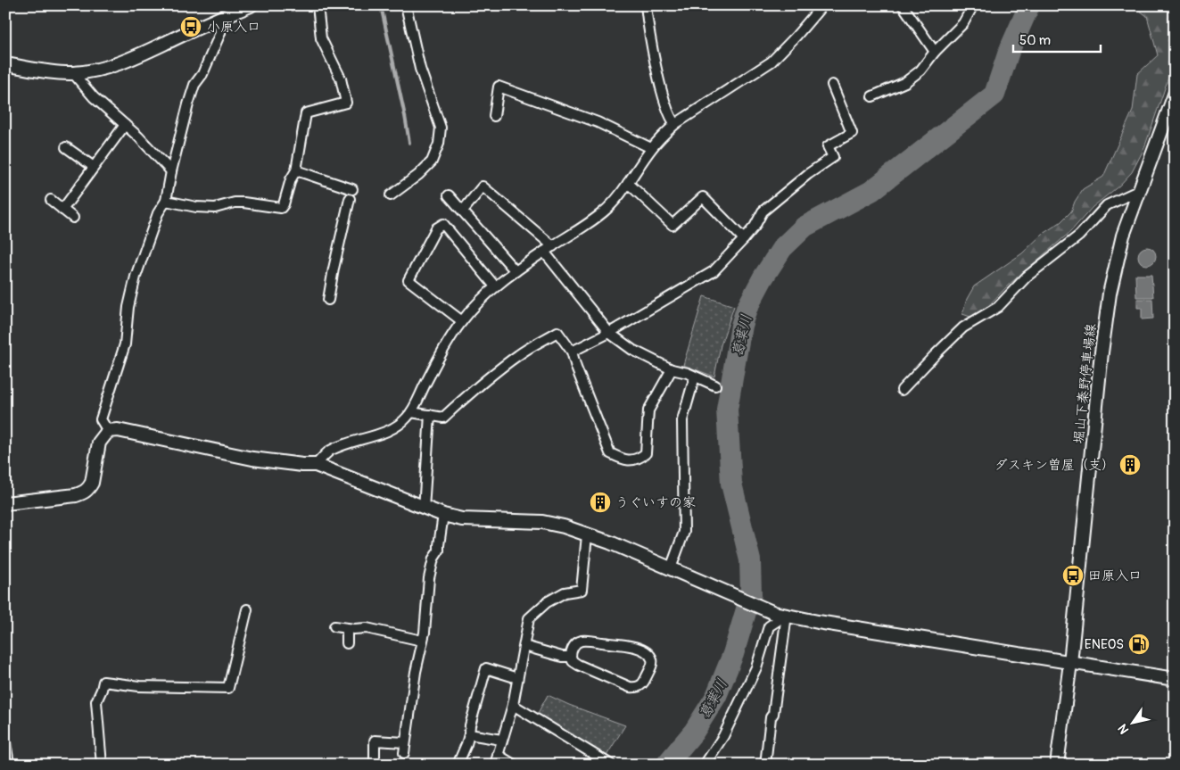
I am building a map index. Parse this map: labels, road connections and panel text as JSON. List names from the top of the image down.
{
  "streets": {
    "street": ["堀山下秦野停車場線"]
  },
  "water": ["葛葉川"],
  "places": {
    "bus stop": ["小原入口", "田原入口"],
    "building": ["ダスキン曽屋（支）", "うぐいすの家"],
    "fuel station": ["ENEOS"]
  },
  "scale_bar": "50 m",
  "north": "bottom left"
}
